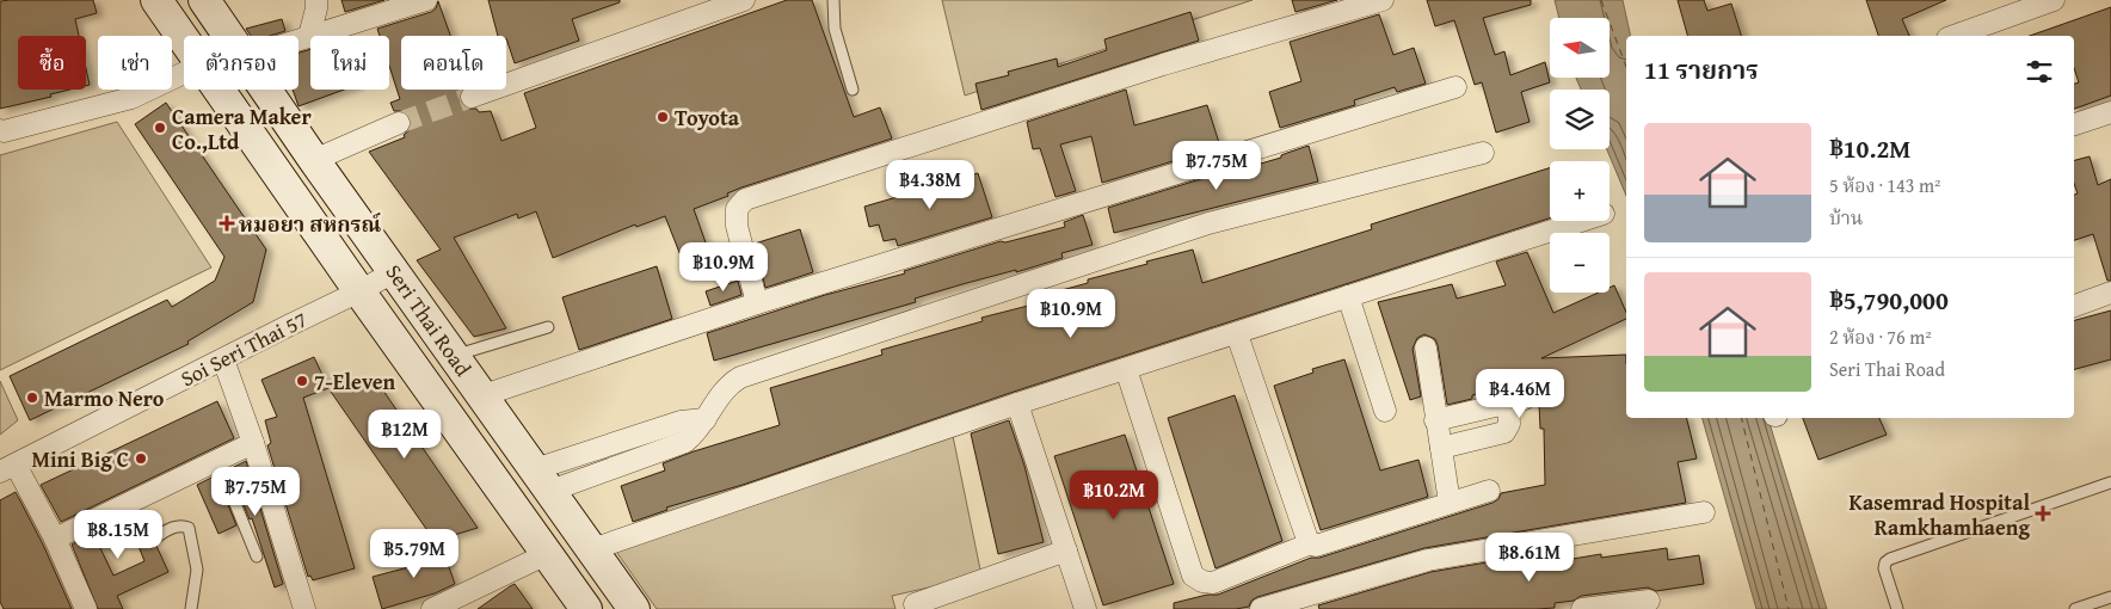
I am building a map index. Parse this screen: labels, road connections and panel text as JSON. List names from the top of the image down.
{
  "streets": {
    "main road": ["Seri Thai Road"],
    "street": ["Soi Seri Thai 57"]
  },
  "crossings": [
    ["Seri Thai Road", "Soi Seri Thai 57"]
  ],
  "places": {
    "other": [
      "Toyota",
      "Camera Maker Co.,Ltd",
      "7-Eleven",
      "Marmo Nero",
      "Mini Big C"
    ],
    "health": ["หมอยา สหกรณ์", "Kasemrad Hospital Ramkhamhaeng"]
  },
  "north": "left",
  "page": {
    "map_buttons": ["+", "−"],
    "chip": [
      "ซื้อ",
      "เช่า",
      "ตัวกรอง",
      "ใหม่",
      "คอนโด"
    ],
    "heading": "11 รายการ",
    "list": [
      {
        "name": "฿10.2M",
        "note": "5 ห้อง · 143 m² · บ้าน"
      },
      {
        "name": "฿5,790,000",
        "note": "2 ห้อง · 76 m² · Seri Thai Road"
      }
    ],
    "price": [
      "฿7.75M",
      "฿4.38M",
      "฿10.9M",
      "฿10.9M",
      "฿4.46M",
      "฿12M",
      "฿7.75M",
      "฿10.2M",
      "฿8.15M",
      "฿5.79M",
      "฿8.61M"
    ]
  }
}
